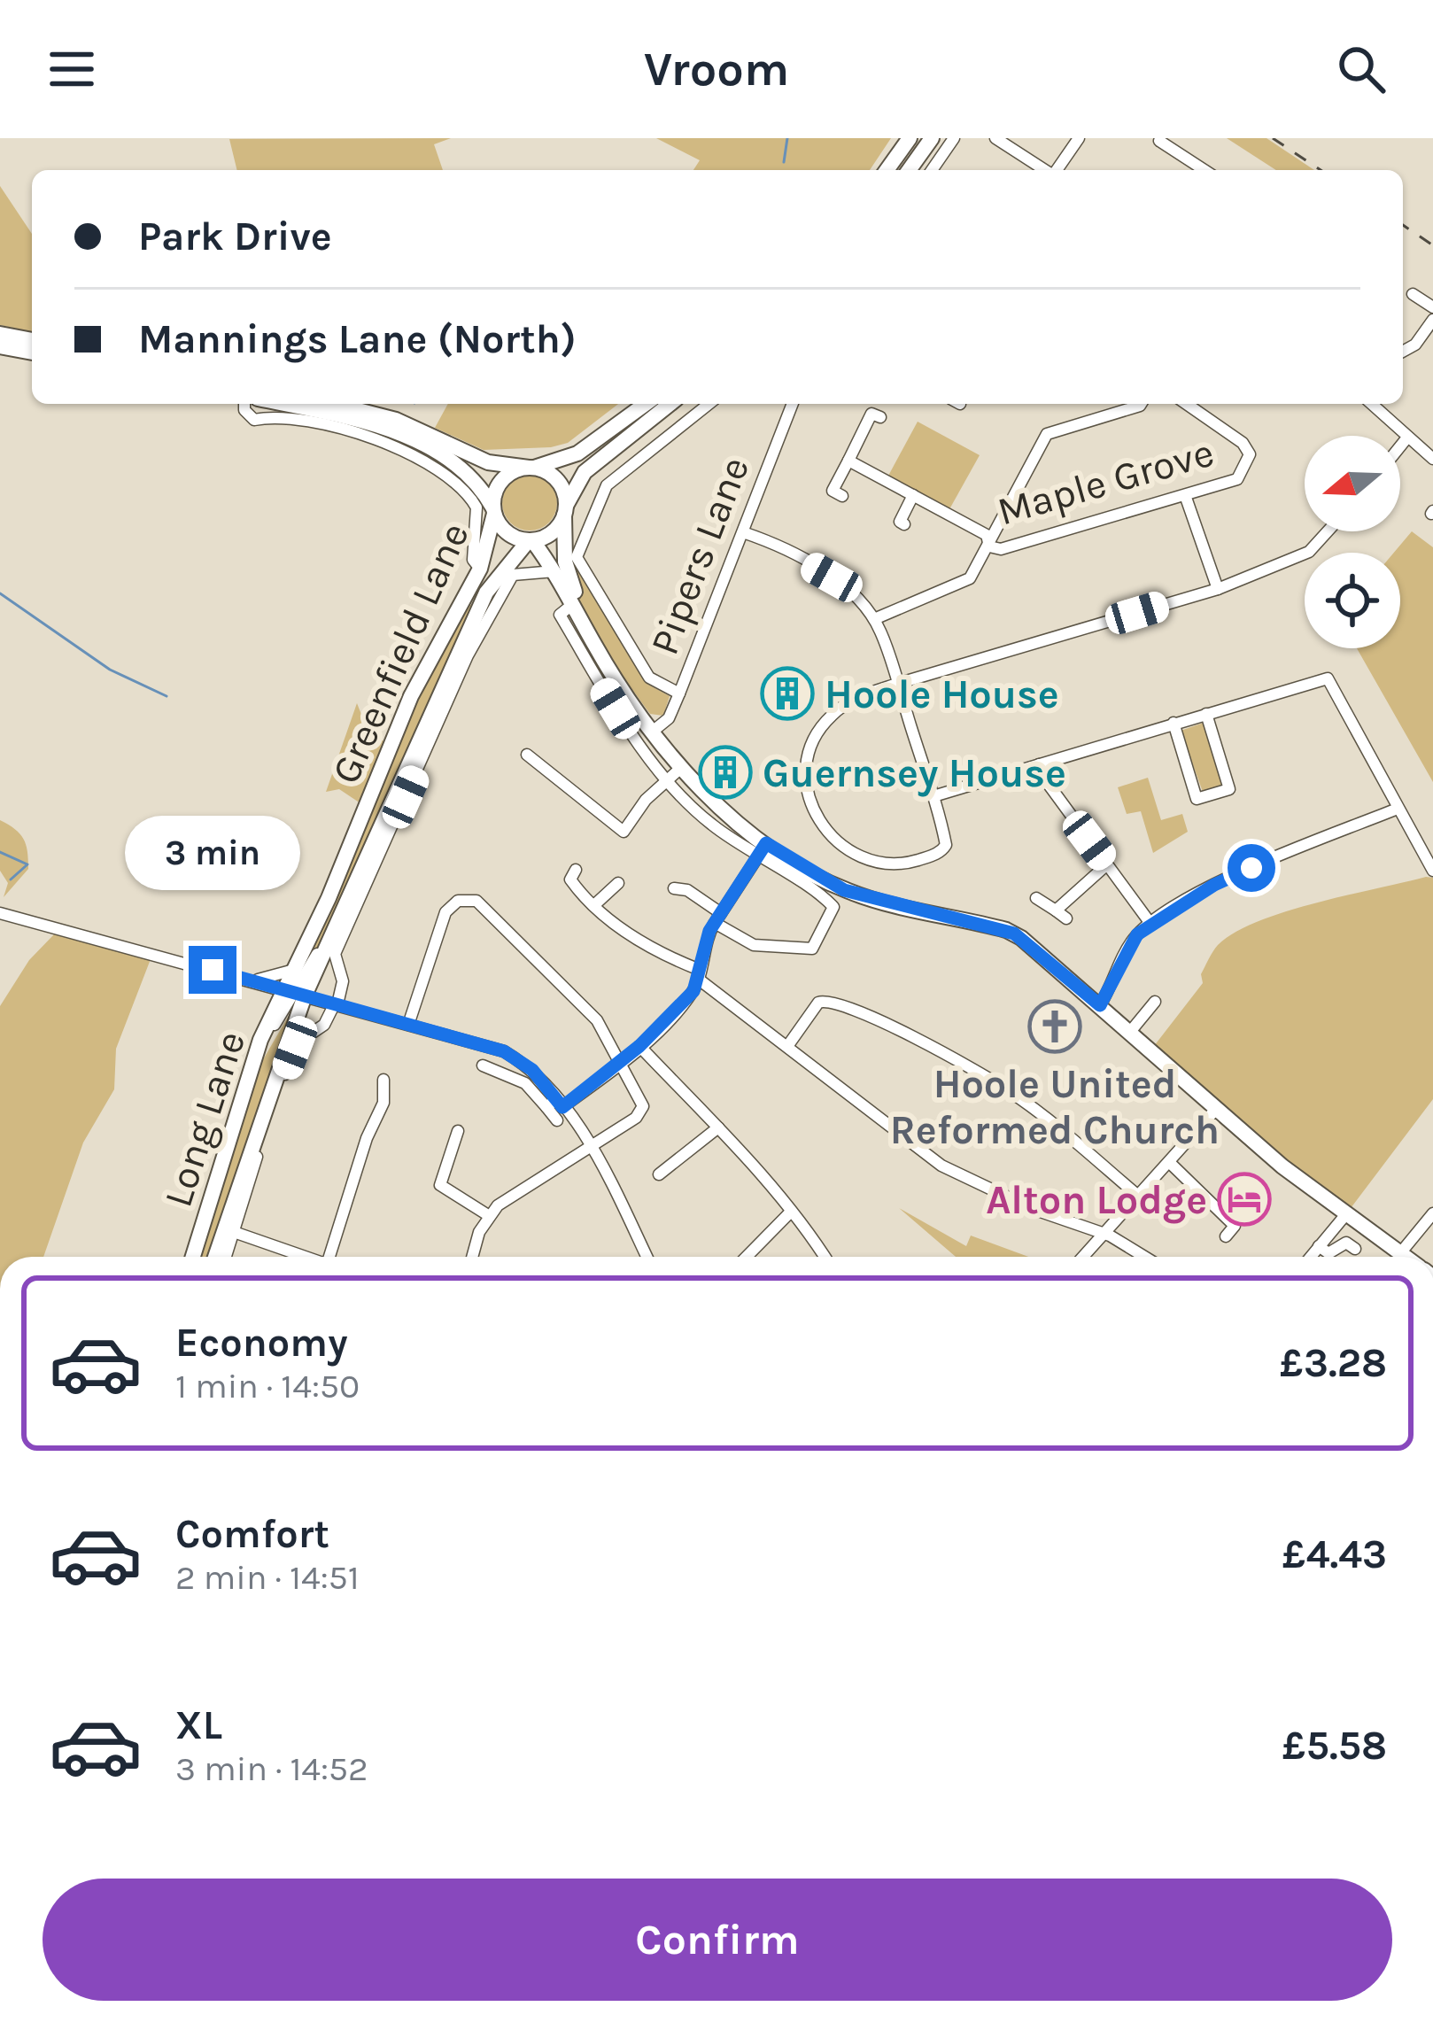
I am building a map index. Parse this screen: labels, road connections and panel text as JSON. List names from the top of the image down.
{
  "streets": {
    "highway": ["Greenfield Lane", "Long Lane"],
    "street": ["Maple Grove", "Pipers Lane"]
  },
  "crossings": [
    ["Greenfield Lane", "Long Lane"]
  ],
  "places": {
    "building": ["Hoole House", "Guernsey House"],
    "church": ["Hoole United Reformed Church"],
    "hotel": ["Alton Lodge"]
  },
  "north": "left",
  "page": {
    "header": "Vroom",
    "banner": ["Park Drive", "Mannings Lane (North)"],
    "bubble": "3 min",
    "list": [
      {
        "name": "Economy",
        "note": "1 min · 14:50",
        "value": "£3.28"
      },
      {
        "name": "Comfort",
        "note": "2 min · 14:51",
        "value": "£4.43"
      },
      {
        "name": "XL",
        "note": "3 min · 14:52",
        "value": "£5.58"
      }
    ],
    "buttons": "Confirm"
  }
}
